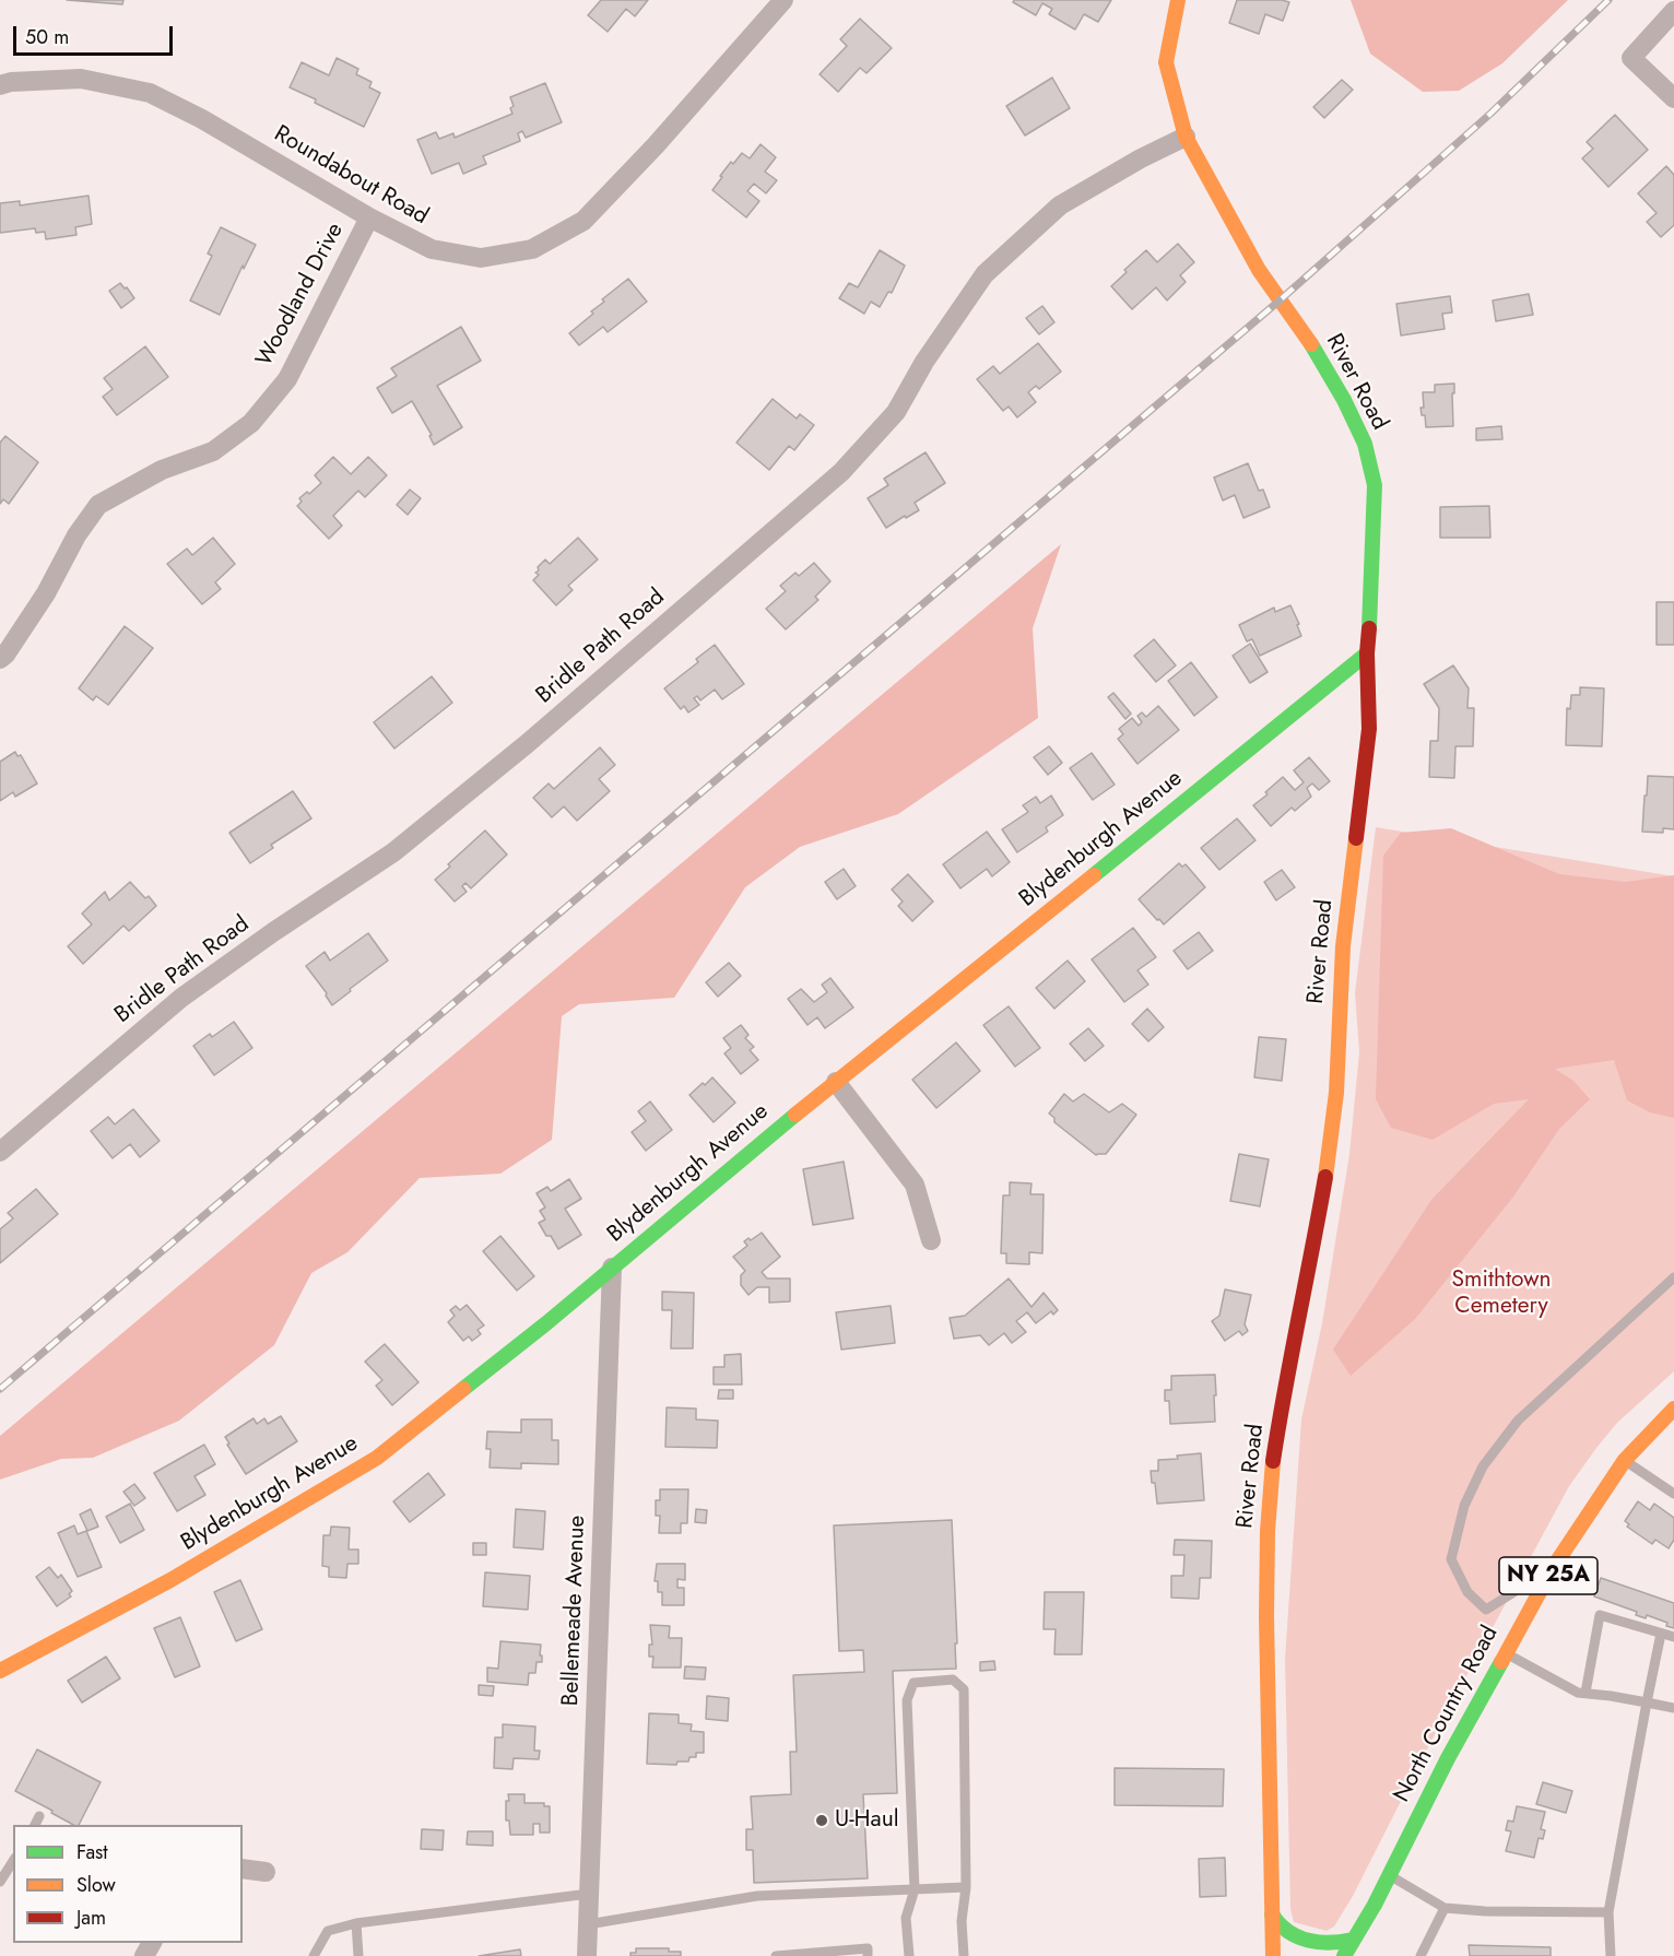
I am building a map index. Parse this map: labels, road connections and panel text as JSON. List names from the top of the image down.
{
  "streets": {
    "street": [
      "Roundabout Road",
      "Woodland Drive",
      "River Road",
      "Bridle Path Road",
      "Blydenburgh Avenue",
      "NY 25A",
      "Bellemeade Avenue",
      "North Country Road"
    ]
  },
  "crossings": [
    ["Roundabout Road", "Woodland Drive"],
    ["River Road", "Bridle Path Road"],
    ["River Road", "Blydenburgh Avenue"],
    ["Blydenburgh Avenue", "Bellemeade Avenue"]
  ],
  "parks": ["Smithtown Cemetery"],
  "places": ["U-Haul"],
  "legend": ["Fast", "Slow", "Jam"],
  "scale_bar": "50 m"
}
